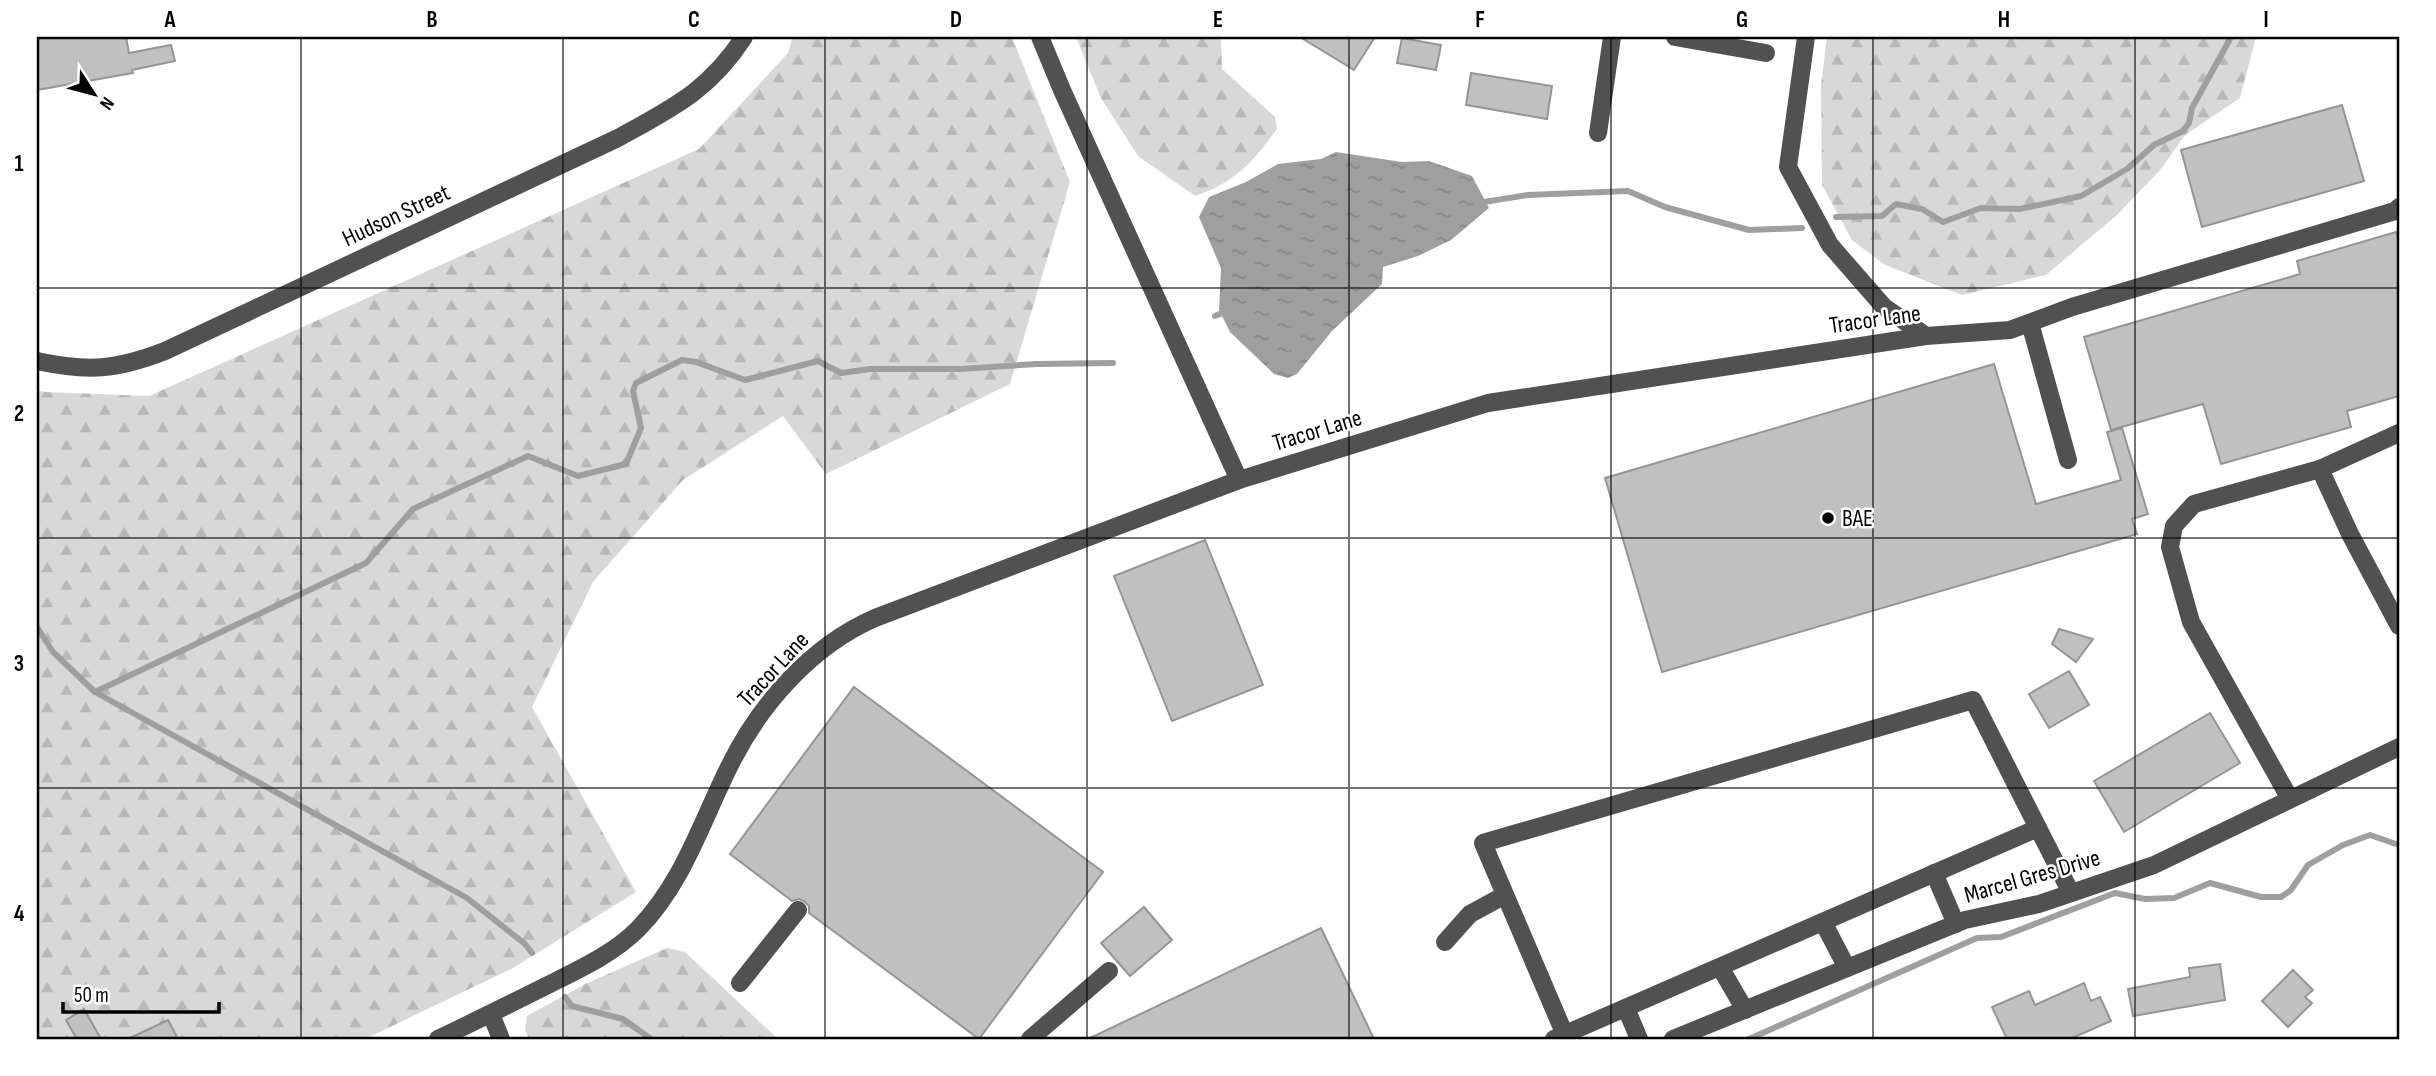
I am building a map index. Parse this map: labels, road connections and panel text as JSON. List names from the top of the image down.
{
  "streets": {
    "street": ["Hudson Street", "Tracor Lane", "Marcel Gres Drive"]
  },
  "places": ["BAE"],
  "scale_bar": "50 m",
  "north": "bottom right",
  "grid": {
    "columns": [
      "A",
      "B",
      "C",
      "D",
      "E",
      "F",
      "G",
      "H",
      "I"
    ],
    "rows": [
      "1",
      "2",
      "3",
      "4"
    ]
  }
}
